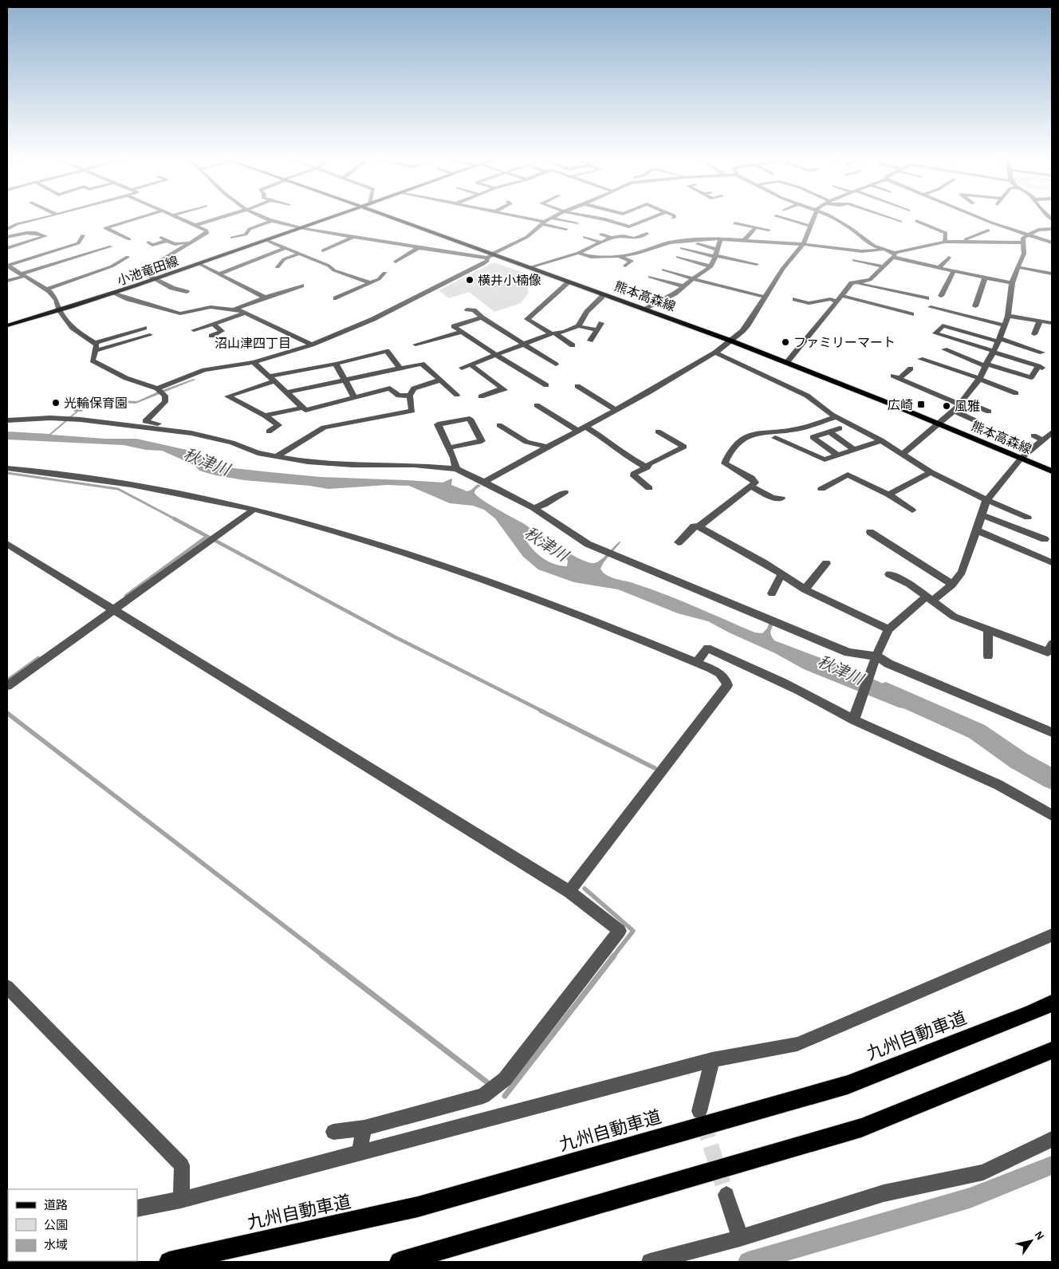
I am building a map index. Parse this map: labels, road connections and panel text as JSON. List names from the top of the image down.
{
  "streets": {
    "highway": ["九州自動車道"],
    "main road": ["小池竜田線", "熊本高森線"]
  },
  "districts": ["沼山津四丁目"],
  "water": ["秋津川"],
  "places": {
    "other": [
      "横井小楠像",
      "ファミリーマート",
      "光輪保育園",
      "風雅"
    ],
    "transit": ["広崎"]
  },
  "legend": ["道路", "公園", "水域"],
  "north": "top right"
}
